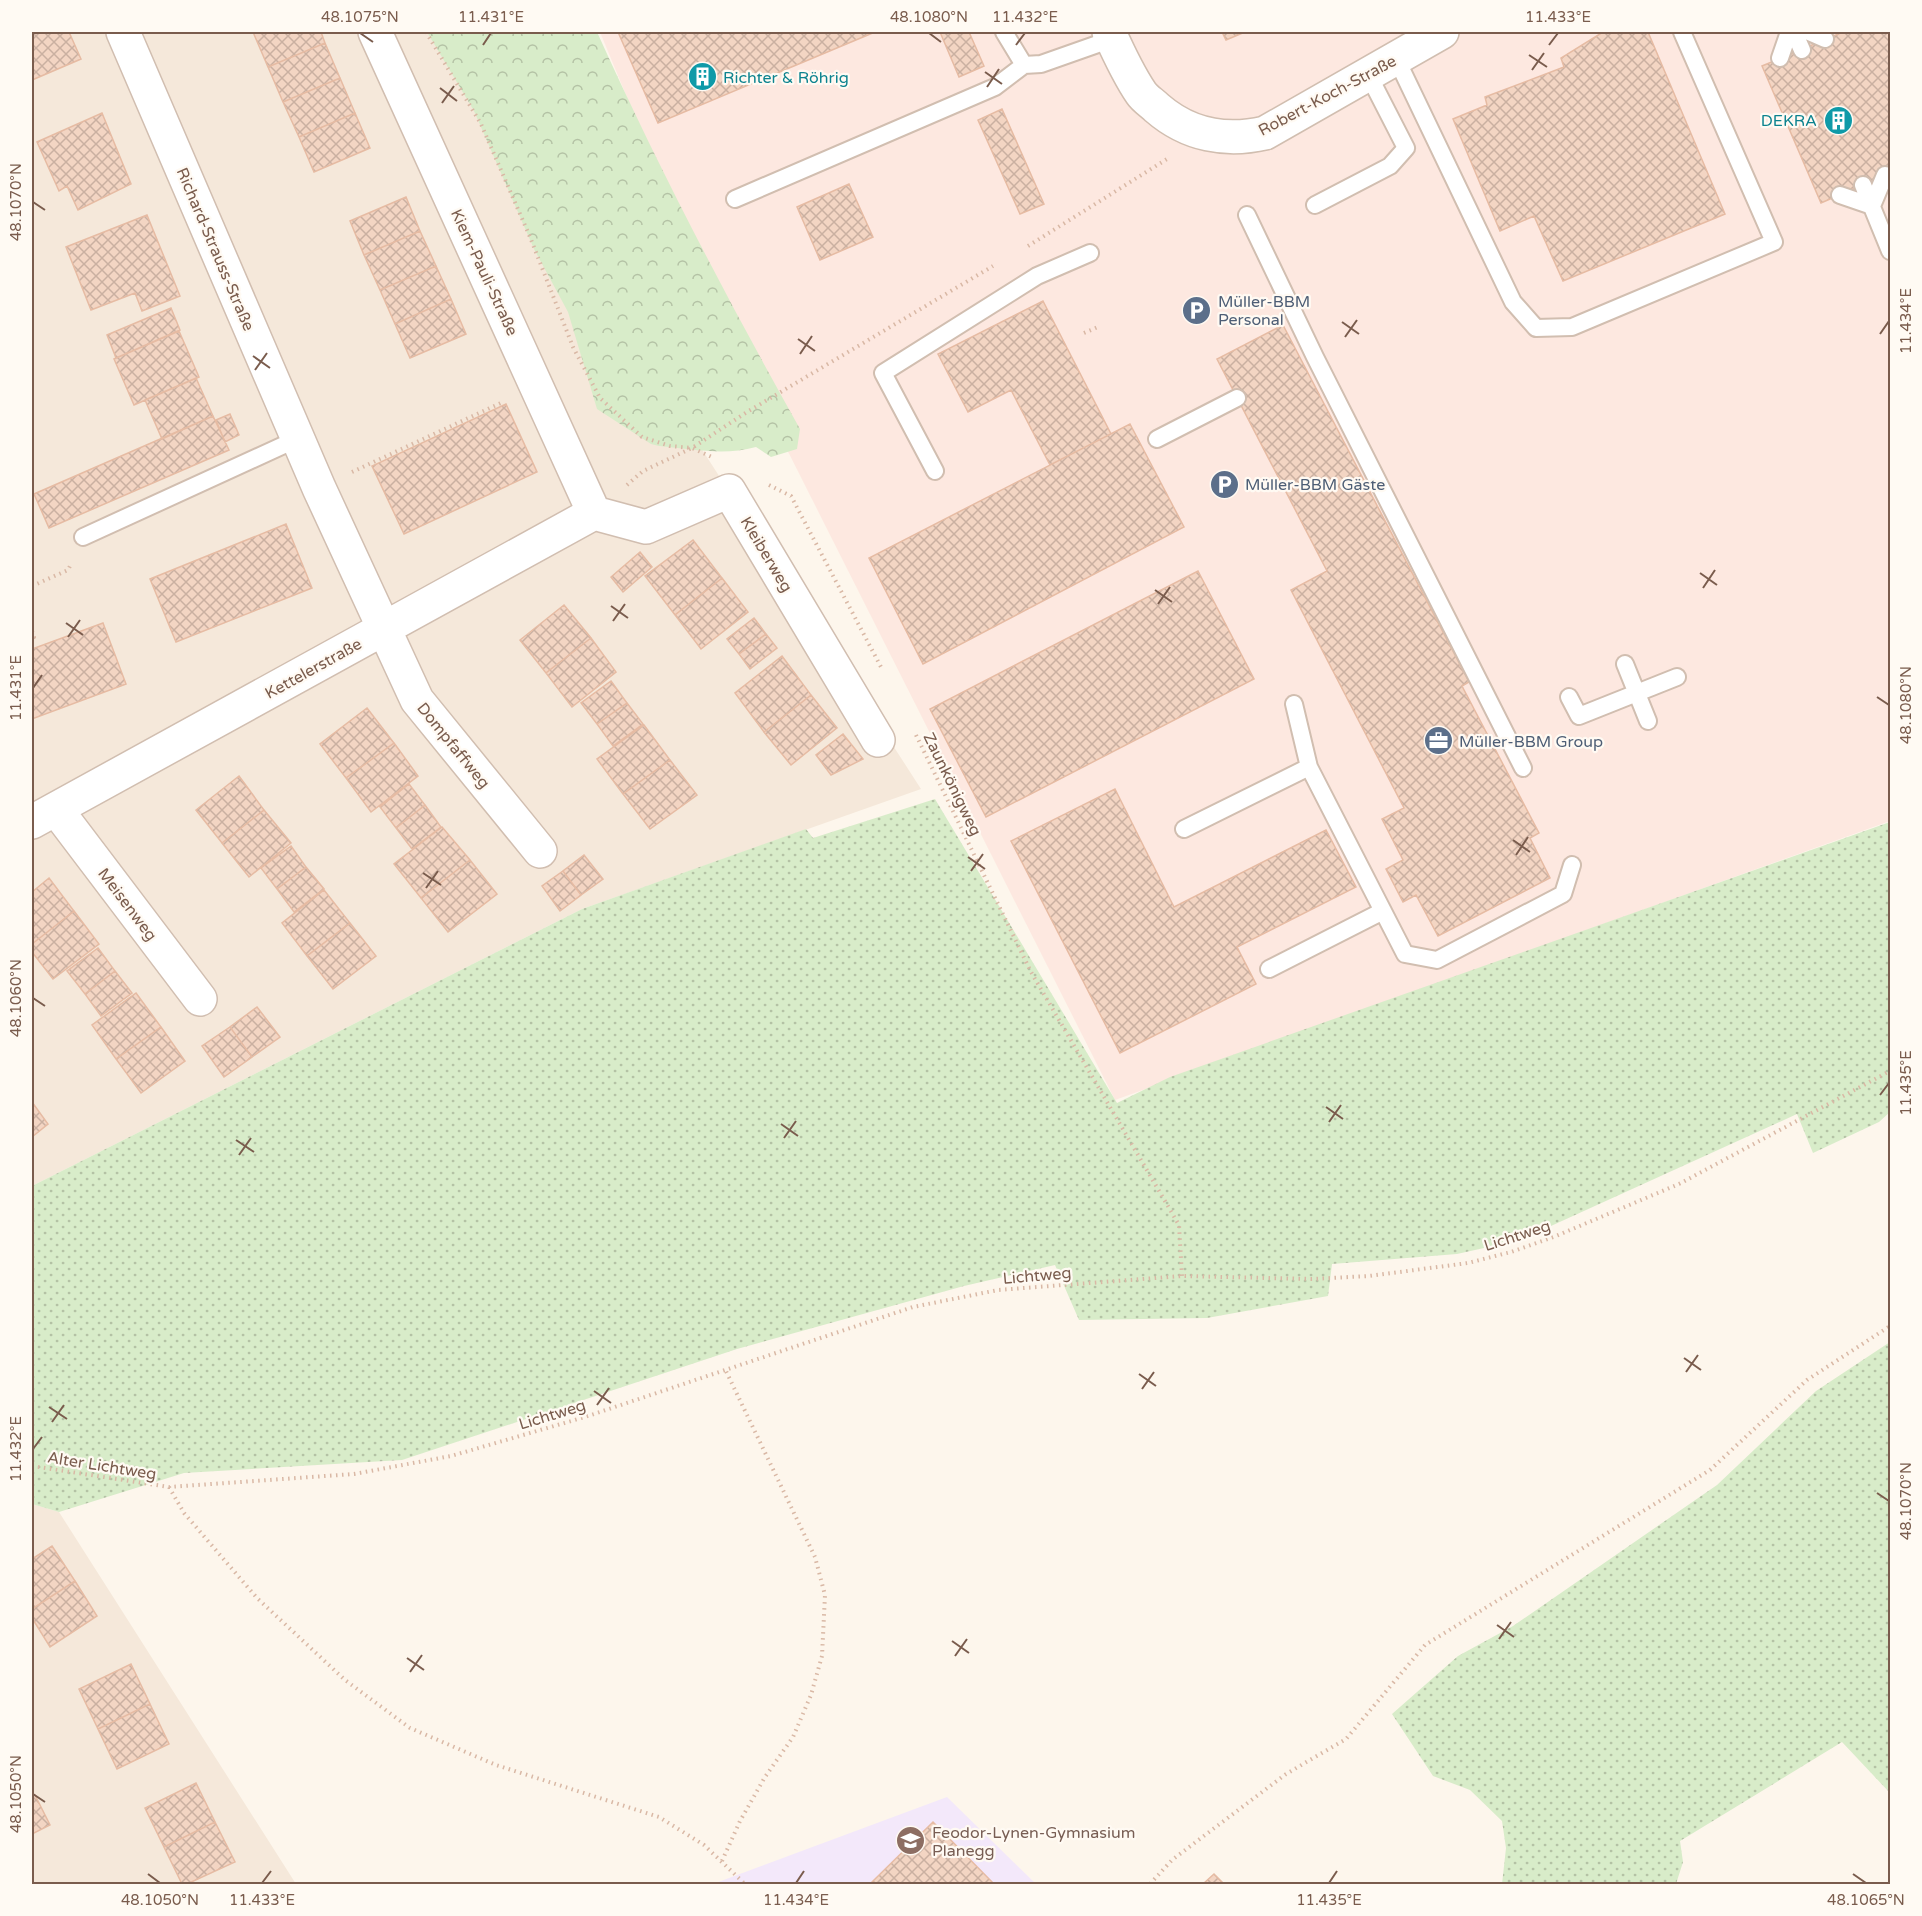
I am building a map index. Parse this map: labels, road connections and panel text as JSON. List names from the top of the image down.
{
  "streets": {
    "street": [
      "Robert-Koch-Straße",
      "Richard-Strauss-Straße",
      "Kiem-Pauli-Straße",
      "Kleiberweg",
      "Kettelerstraße",
      "Dompfaffweg",
      "Meisenweg"
    ],
    "path": ["Zaunkönigweg", "Lichtweg", "Alter Lichtweg"]
  },
  "crossings": [
    ["Richard-Strauss-Straße", "Kettelerstraße"],
    ["Richard-Strauss-Straße", "Dompfaffweg"],
    ["Kiem-Pauli-Straße", "Kleiberweg"],
    ["Kiem-Pauli-Straße", "Kettelerstraße"],
    ["Kleiberweg", "Kettelerstraße"],
    ["Kettelerstraße", "Dompfaffweg"],
    ["Kettelerstraße", "Meisenweg"],
    ["Zaunkönigweg", "Lichtweg"],
    ["Lichtweg", "Alter Lichtweg"]
  ],
  "places": {
    "building": ["Richter & Röhrig", "DEKRA"],
    "parking": ["Müller-BBM Personal", "Müller-BBM Gäste"],
    "office": ["Müller-BBM Group"],
    "school or university": ["Feodor-Lynen-Gymnasium Planegg"]
  },
  "coordinates": [
    "48.1075°N",
    "11.431°E",
    "48.1080°N",
    "11.432°E",
    "11.433°E",
    "48.1070°N",
    "11.434°E",
    "48.1060°N",
    "11.435°E",
    "48.1050°N",
    "48.1065°N"
  ]
}
